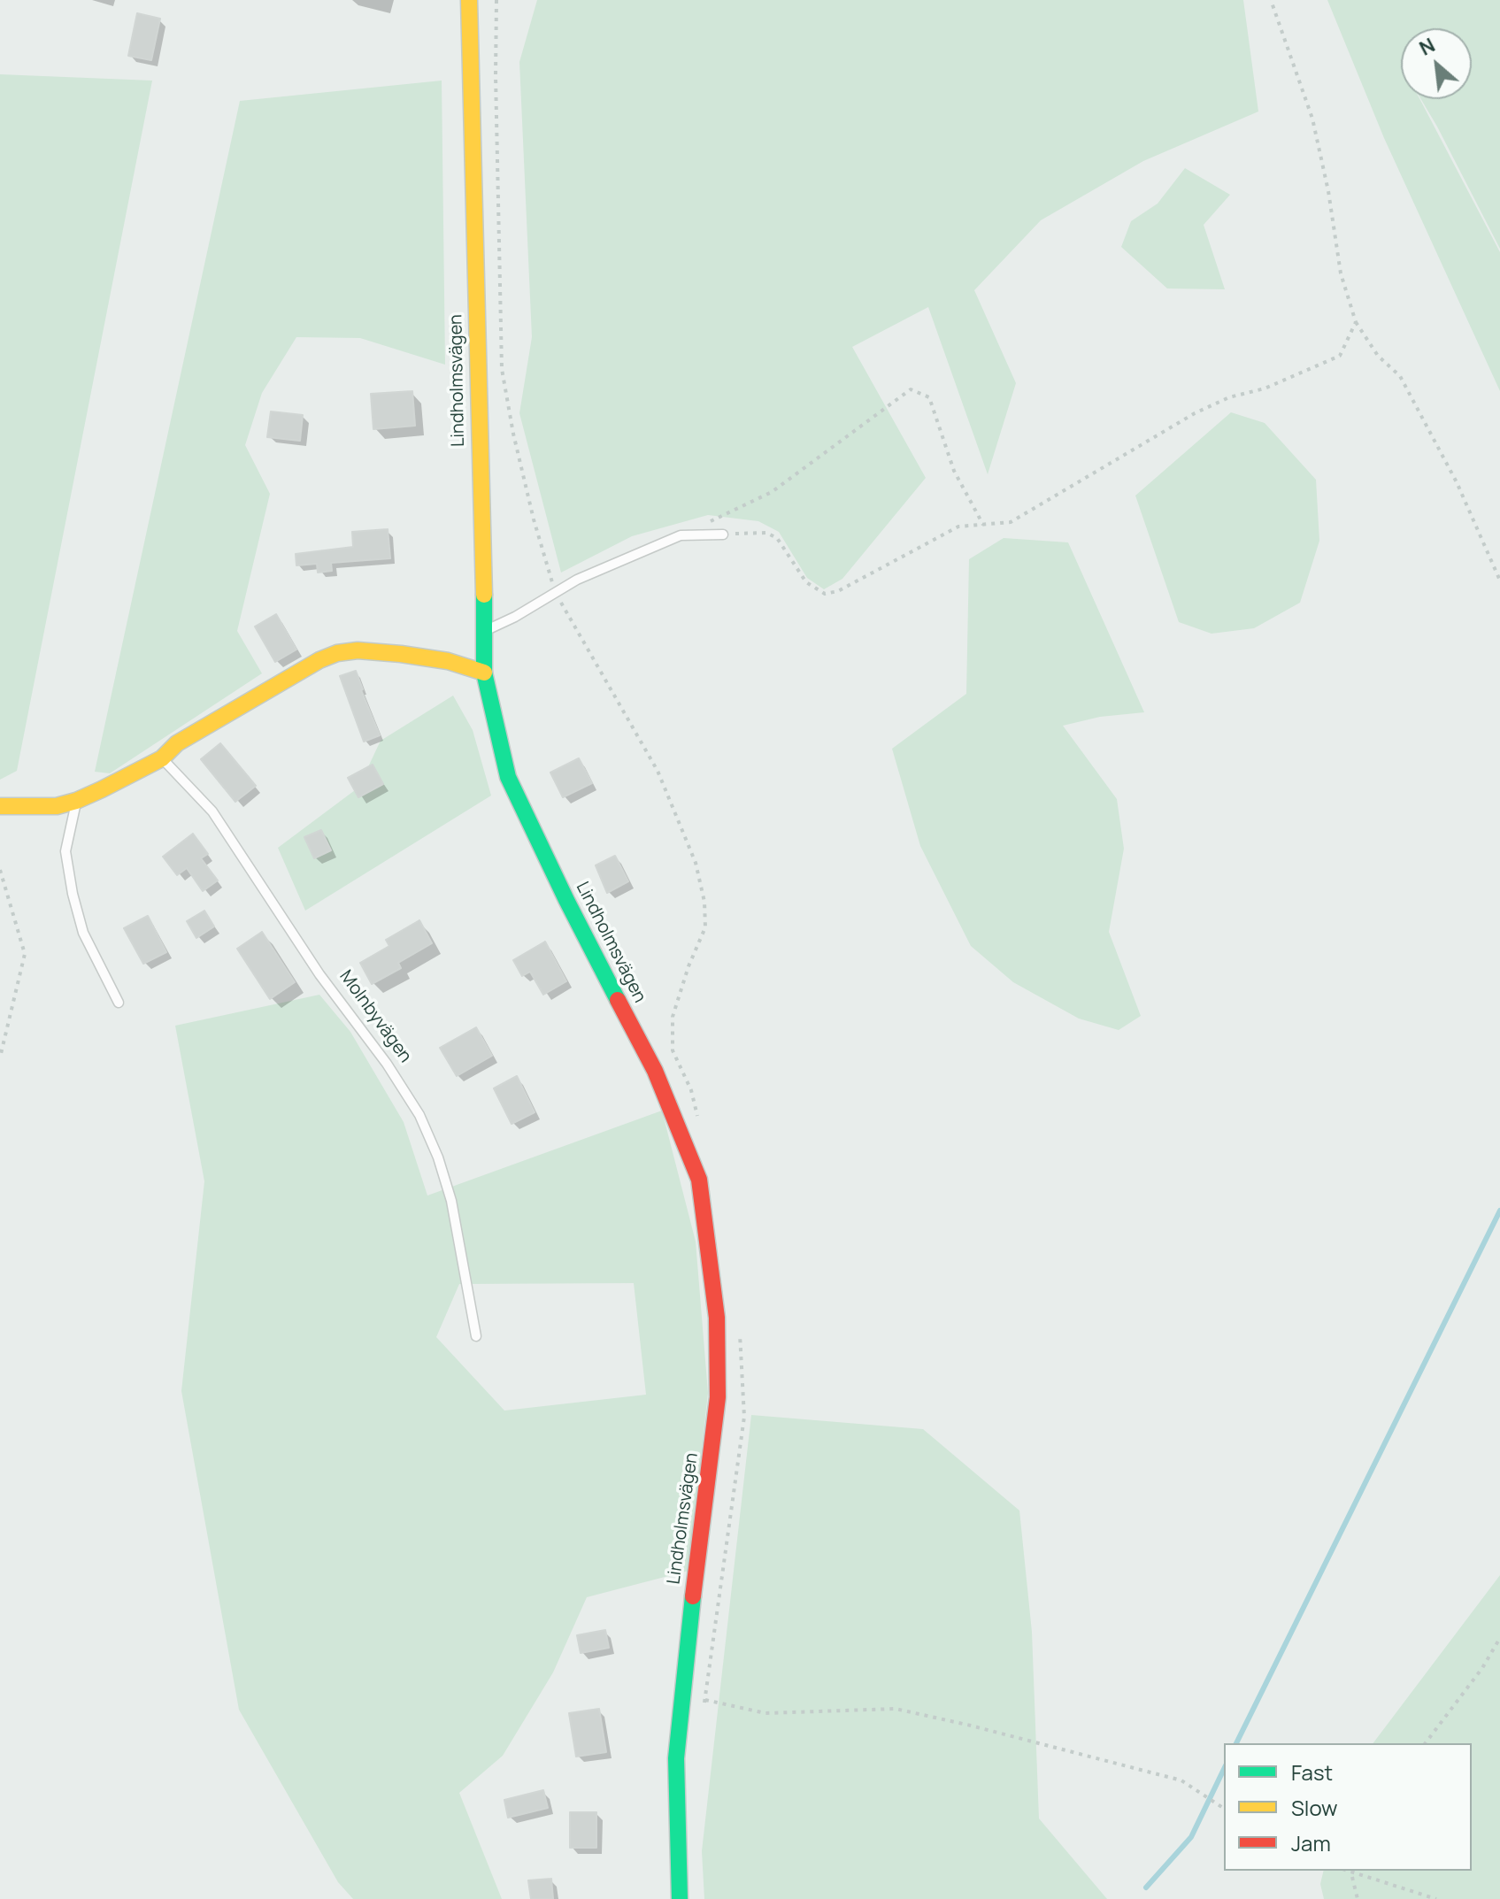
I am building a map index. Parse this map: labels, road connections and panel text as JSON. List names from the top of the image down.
{
  "streets": {
    "main road": ["Lindholmsvägen"],
    "lane": ["Molnbyvägen"]
  },
  "legend": ["Fast", "Slow", "Jam"],
  "north": "top left"
}
